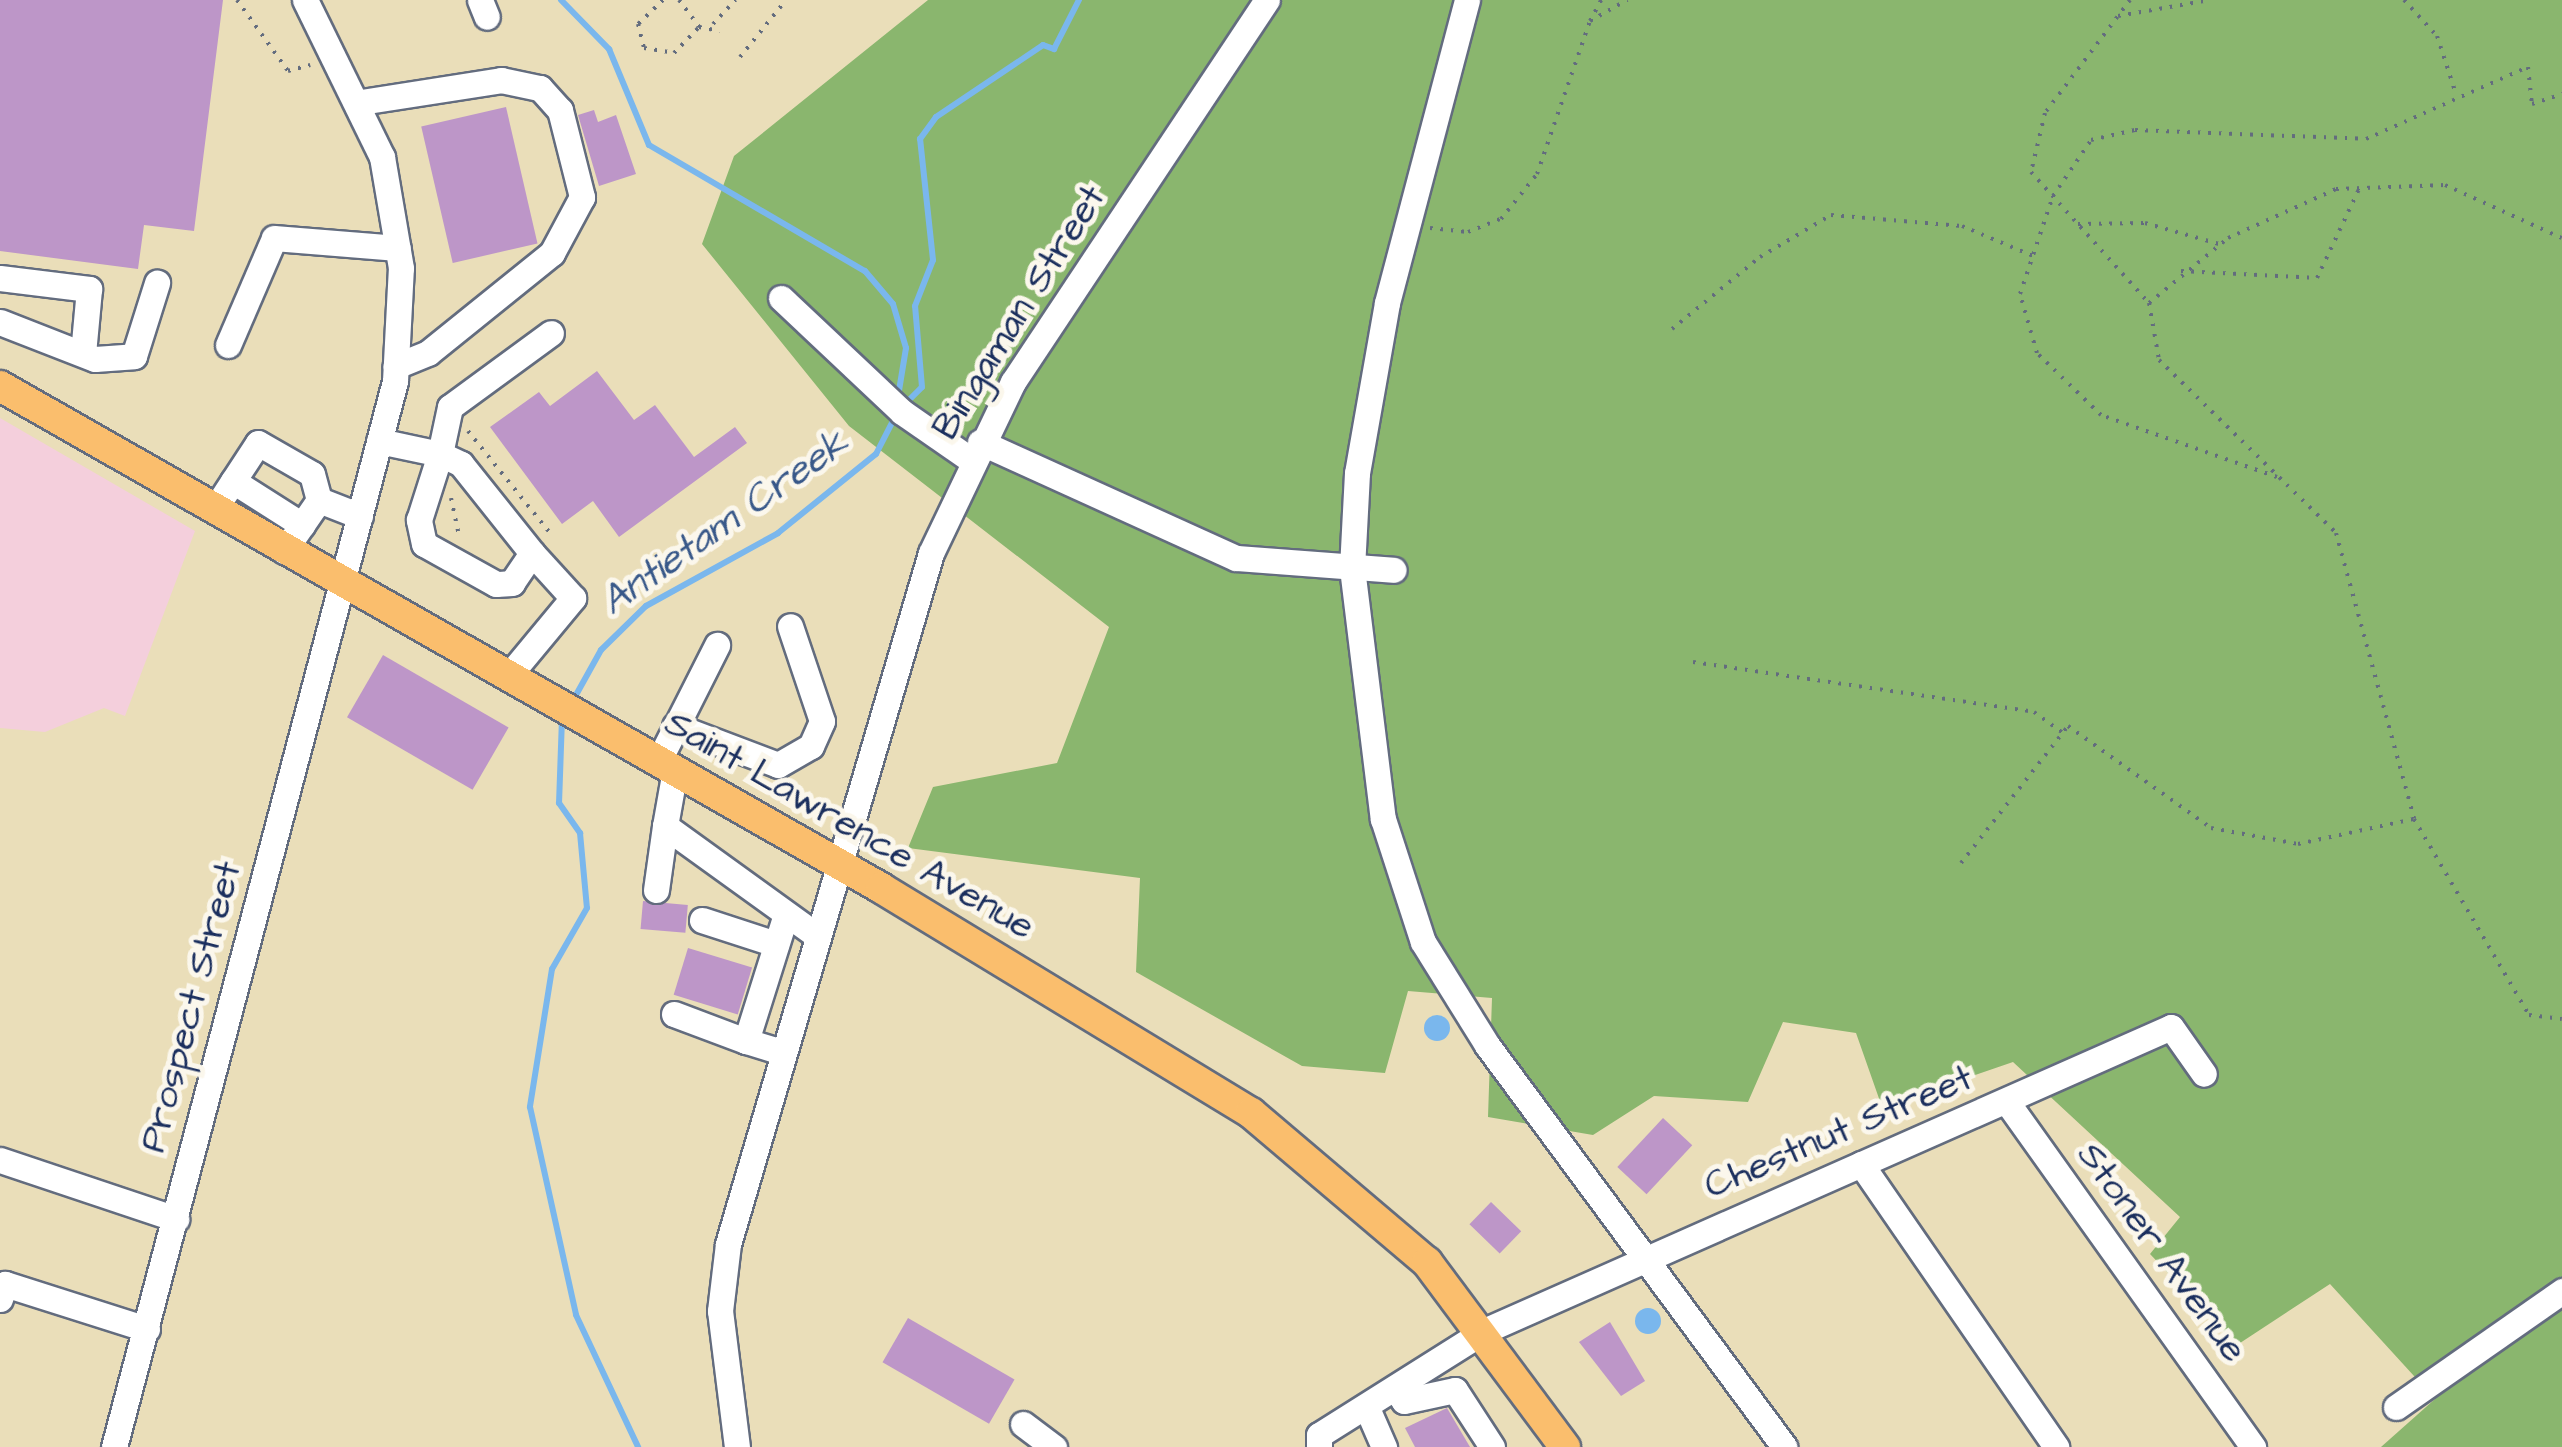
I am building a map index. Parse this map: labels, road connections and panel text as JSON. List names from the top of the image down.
{
  "streets": {
    "main road": ["Saint Lawrence Avenue"],
    "street": [
      "Bingaman Street",
      "Prospect Street",
      "Chestnut Street",
      "Stoner Avenue"
    ]
  },
  "crossings": [
    ["Bingaman Street", "Saint Lawrence Avenue"],
    ["Saint Lawrence Avenue", "Prospect Street"],
    ["Saint Lawrence Avenue", "Chestnut Street"],
    ["Chestnut Street", "Stoner Avenue"]
  ],
  "water": ["Antietam Creek"]
}
